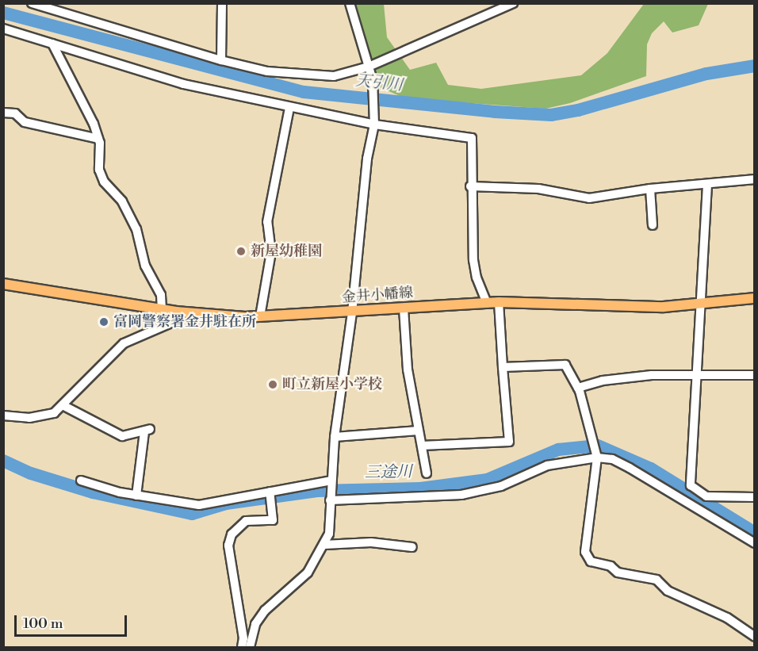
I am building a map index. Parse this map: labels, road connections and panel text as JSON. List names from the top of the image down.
{
  "streets": {
    "main road": ["金井小幡線"]
  },
  "water": ["天引川", "三途川"],
  "places": ["新屋幼稚園", "富岡警察署金井駐在所", "町立新屋小学校"],
  "scale_bar": "100 m"
}
